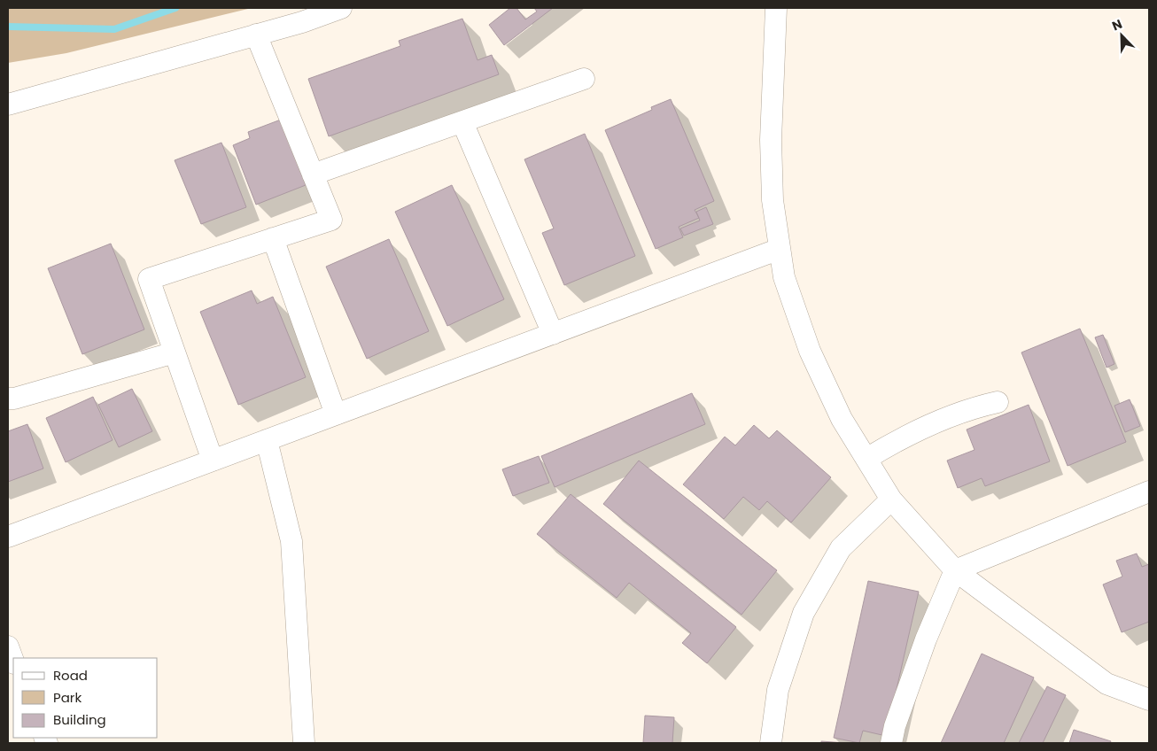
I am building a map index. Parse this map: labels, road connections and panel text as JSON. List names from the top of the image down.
{
  "legend": ["Road", "Park", "Building"],
  "north": "top left"
}
